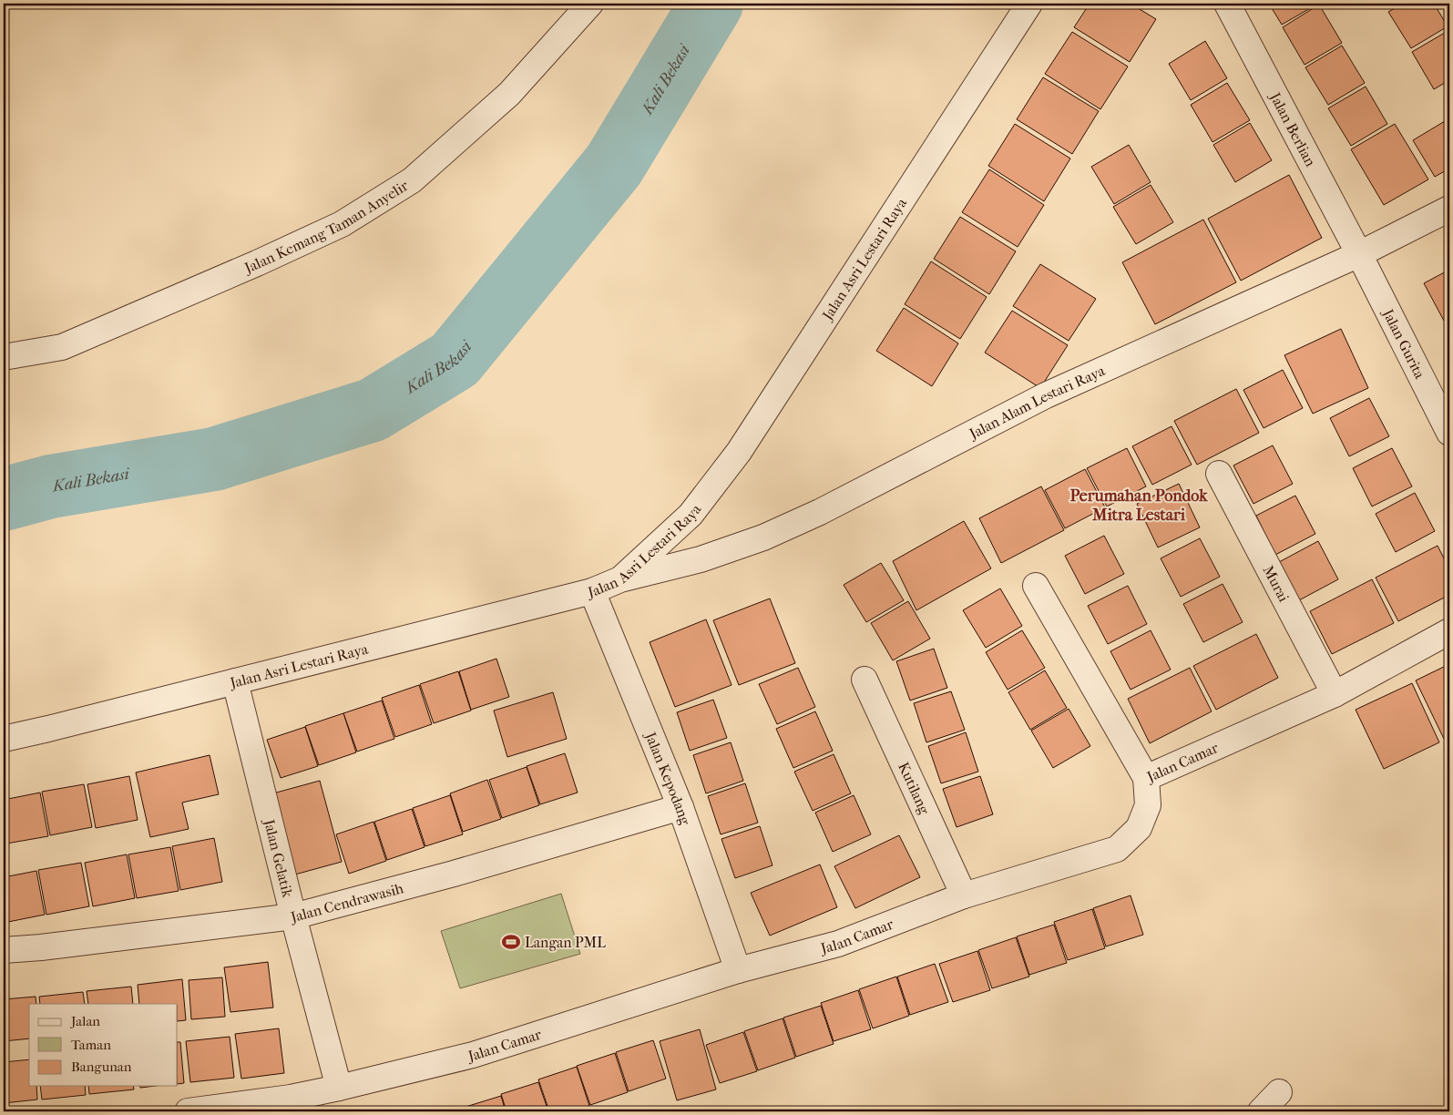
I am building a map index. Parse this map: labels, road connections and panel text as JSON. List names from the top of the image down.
{
  "streets": {
    "street": [
      "Jalan Berlian",
      "Jalan Kemang Taman Anyelir",
      "Jalan Asri Lestari Raya",
      "Jalan Gurita",
      "Jalan Alam Lestari Raya",
      "Murai",
      "Jalan Camar",
      "Jalan Kepodang",
      "Kutilang",
      "Jalan Gelatik",
      "Jalan Cendrawasih"
    ]
  },
  "crossings": [
    ["Jalan Berlian", "Jalan Gurita"],
    ["Jalan Berlian", "Jalan Alam Lestari Raya"],
    ["Jalan Asri Lestari Raya", "Jalan Alam Lestari Raya"],
    ["Jalan Asri Lestari Raya", "Jalan Kepodang"],
    ["Jalan Asri Lestari Raya", "Jalan Gelatik"],
    ["Jalan Gurita", "Jalan Alam Lestari Raya"],
    ["Murai", "Jalan Camar"],
    ["Jalan Camar", "Jalan Kepodang"],
    ["Jalan Camar", "Kutilang"],
    ["Jalan Camar", "Jalan Gelatik"],
    ["Jalan Kepodang", "Jalan Cendrawasih"],
    ["Jalan Gelatik", "Jalan Cendrawasih"]
  ],
  "districts": ["Perumahan Pondok Mitra Lestari"],
  "water": ["Kali Bekasi"],
  "places": {
    "sports": ["Langan PML"]
  },
  "legend": ["Jalan", "Taman", "Bangunan"]
}
